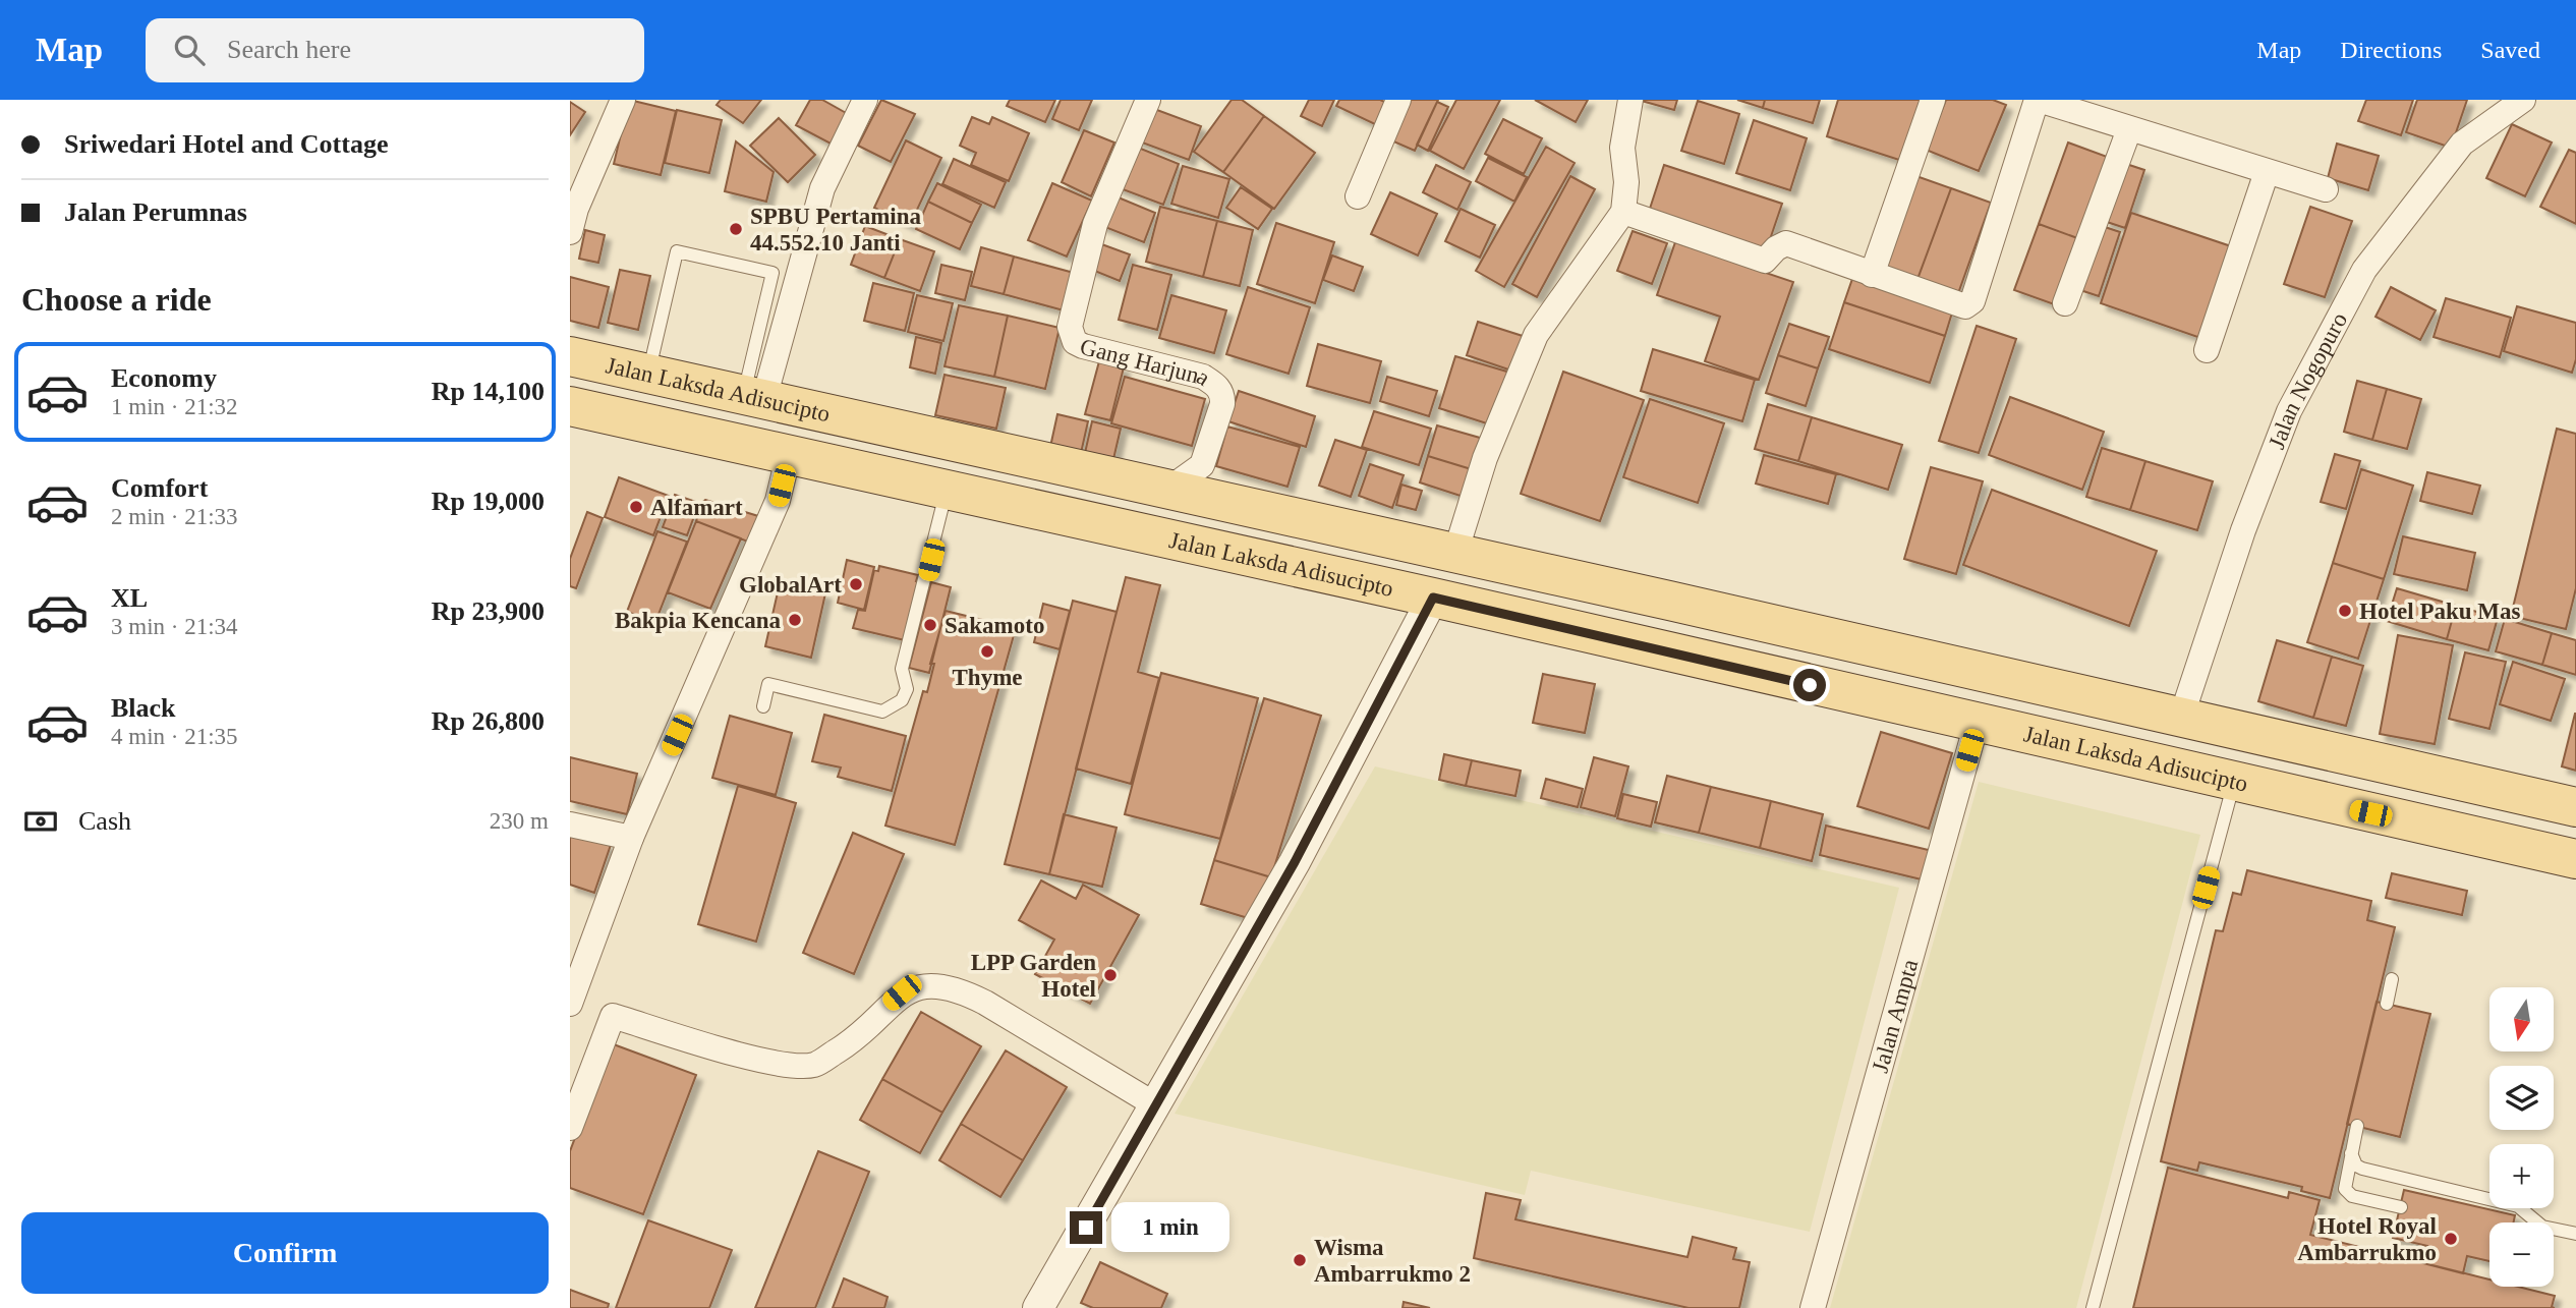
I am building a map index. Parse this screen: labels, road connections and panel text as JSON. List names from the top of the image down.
{
  "streets": {
    "main road": ["Jalan Laksda Adisucipto"],
    "street": ["Gang Harjuna", "Jalan Nogopuro", "Jalan Ampta"]
  },
  "crossings": [
    ["Gang Harjuna", "Jalan Laksda Adisucipto"],
    ["Jalan Nogopuro", "Jalan Laksda Adisucipto"],
    ["Jalan Laksda Adisucipto", "Jalan Ampta"]
  ],
  "places": [
    "SPBU Pertamina 44.552.10 Janti",
    "Alfamart",
    "GlobalArt",
    "Hotel Paku Mas",
    "Bakpia Kencana",
    "Sakamoto",
    "Thyme",
    "LPP Garden Hotel",
    "Hotel Royal Ambarrukmo",
    "Wisma Ambarrukmo 2"
  ],
  "north": "bottom",
  "page": {
    "header": "Map",
    "search": "Search here",
    "nav": ["Map", "Directions", "Saved"],
    "banner": ["Sriwedari Hotel and Cottage", "Jalan Perumnas"],
    "heading": "Choose a ride",
    "list": [
      {
        "name": "Economy",
        "note": "1 min · 21:32",
        "value": "Rp 14,100"
      },
      {
        "name": "Comfort",
        "note": "2 min · 21:33",
        "value": "Rp 19,000"
      },
      {
        "name": "XL",
        "note": "3 min · 21:34",
        "value": "Rp 23,900"
      },
      {
        "name": "Black",
        "note": "4 min · 21:35",
        "value": "Rp 26,800"
      }
    ],
    "pay": ["Cash", "230 m"],
    "map_buttons": ["+", "−"],
    "buttons": "Confirm",
    "bubble": "1 min"
  }
}
